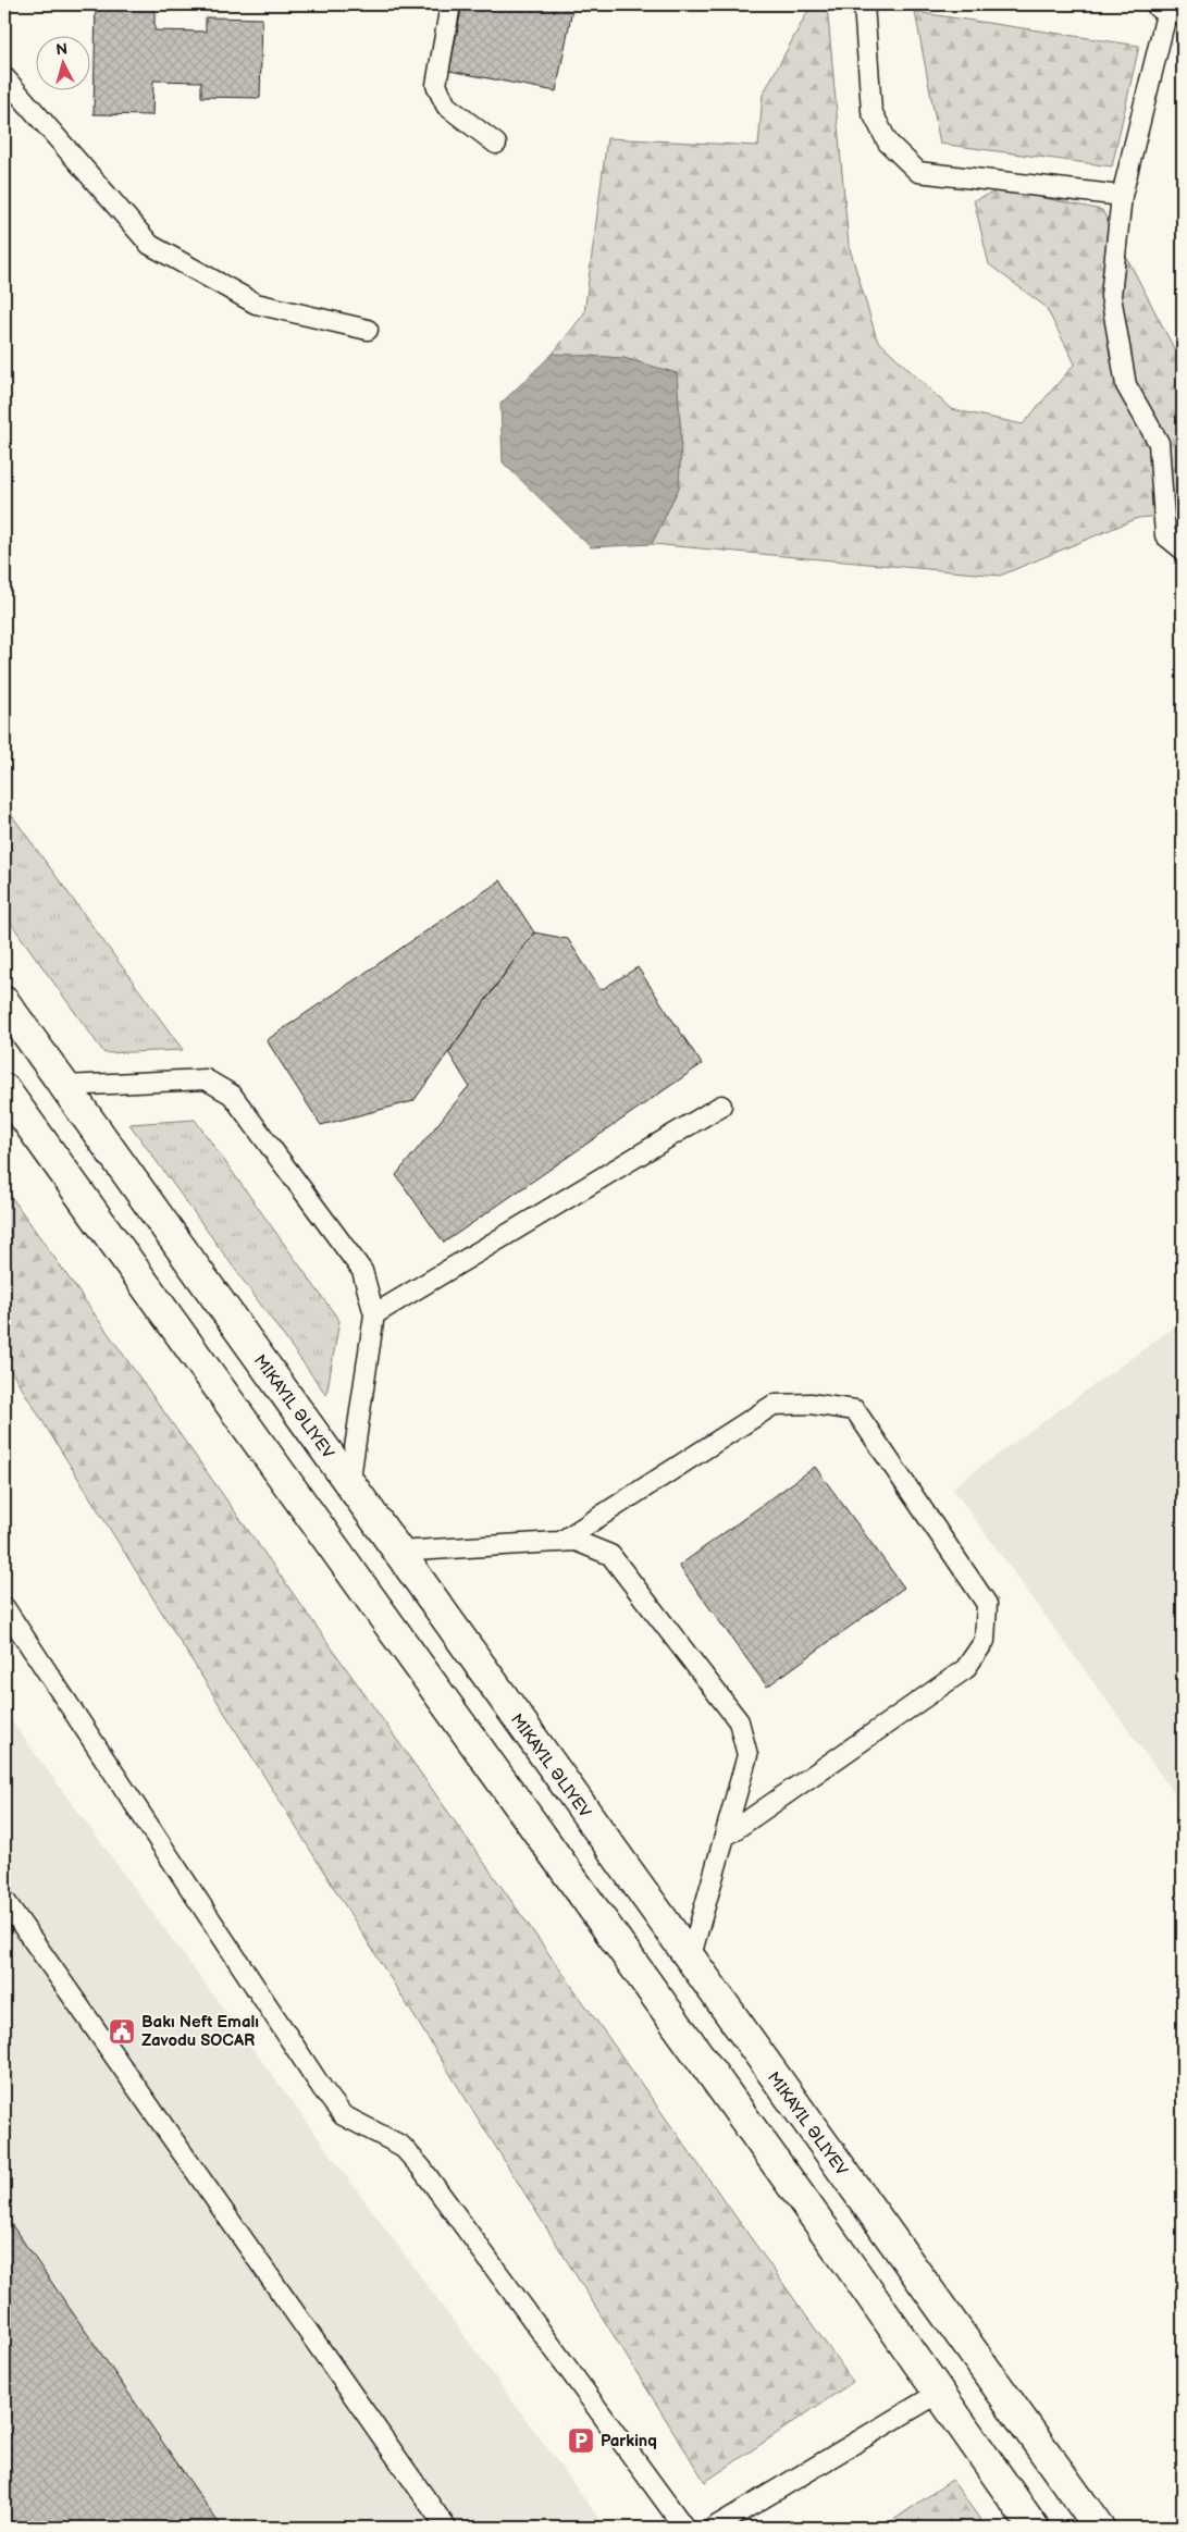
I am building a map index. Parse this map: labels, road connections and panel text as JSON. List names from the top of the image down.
{
  "places": {
    "public building": ["Bakı Neft Emalı Zavodu SOCAR"],
    "parking": ["Parkinq"]
  },
  "north": "top"
}
